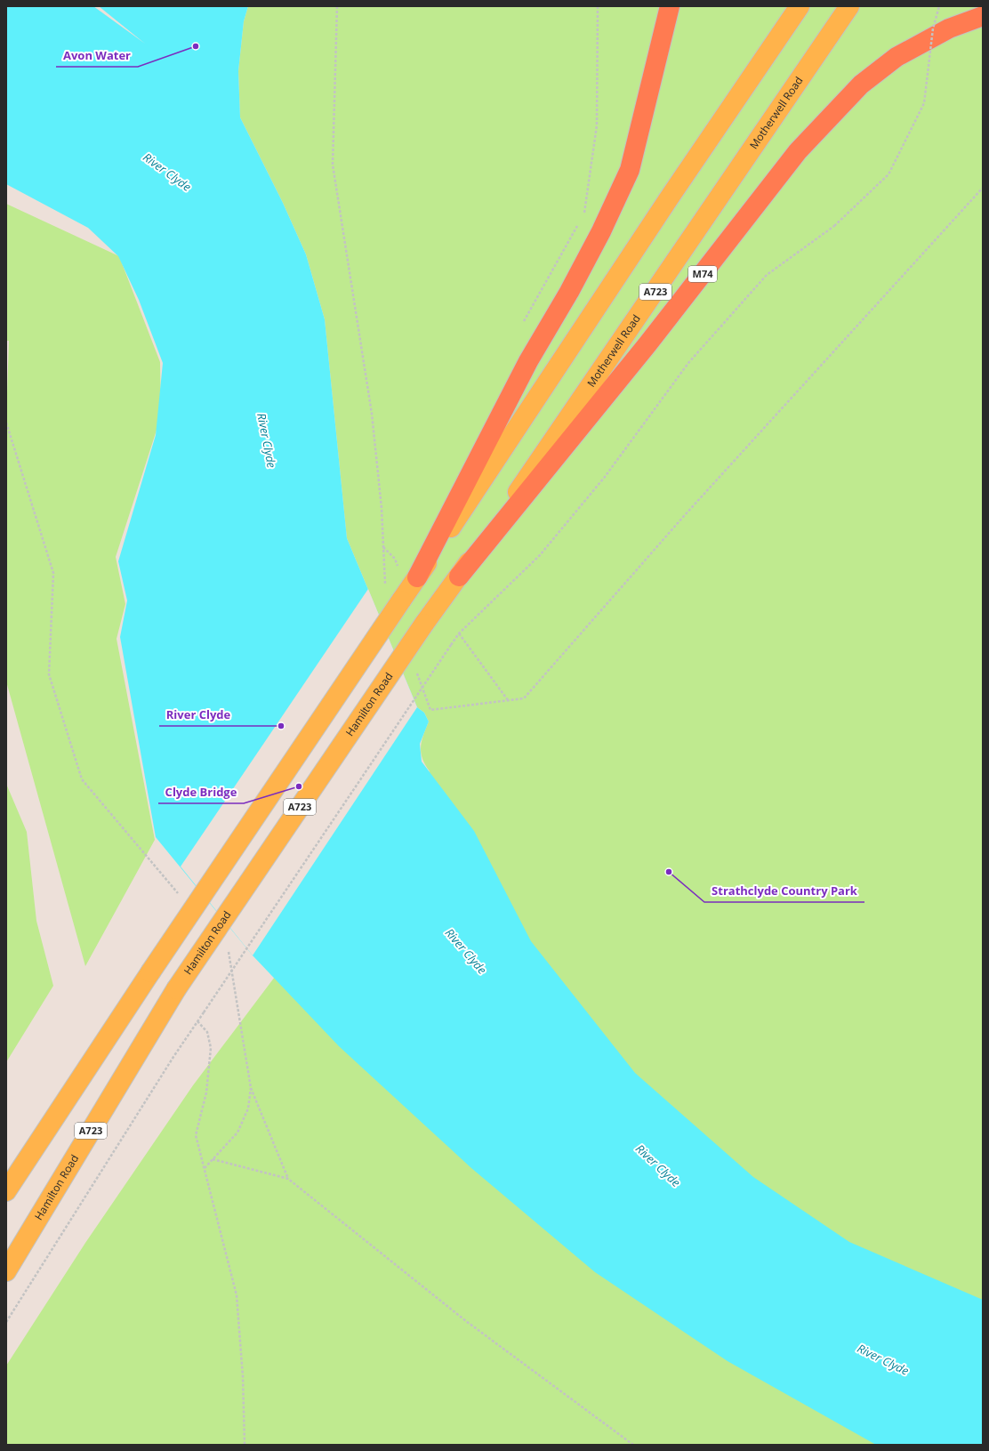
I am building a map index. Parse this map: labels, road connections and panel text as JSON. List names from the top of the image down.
{
  "streets": {
    "highway": ["M74"],
    "main road": ["Motherwell Road", "A723", "Hamilton Road"]
  },
  "crossings": [
    ["Motherwell Road", "M74"],
    ["Motherwell Road", "Hamilton Road"]
  ],
  "water": ["River Clyde"],
  "places": [
    "Avon Water",
    "River Clyde",
    "Clyde Bridge",
    "Strathclyde Country Park"
  ]
}
